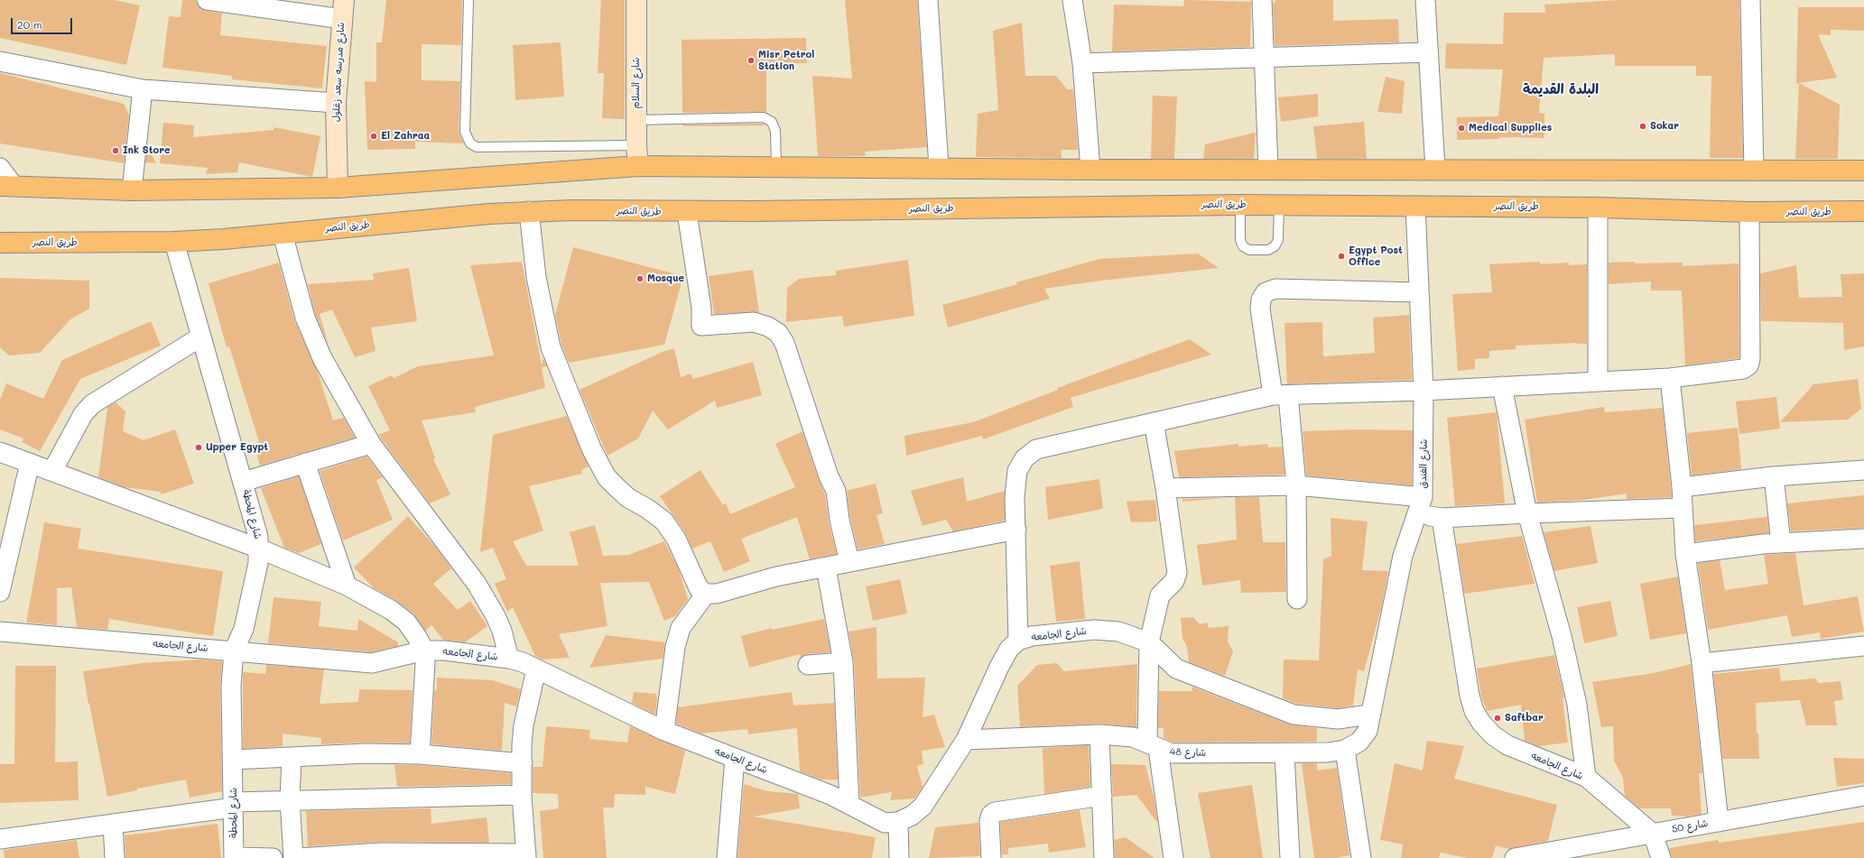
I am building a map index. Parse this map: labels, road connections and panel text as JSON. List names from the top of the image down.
{
  "streets": {
    "main road": ["طريق النصر"],
    "street": [
      "شارع مدرسه سعد زغلول",
      "شارع السلام",
      "شارع الفندق",
      "شارع المحطة",
      "شارع الجامعه",
      "شارع 48",
      "شارع 50"
    ]
  },
  "crossings": [
    ["طريق النصر", "شارع الفندق"],
    ["طريق النصر", "شارع المحطة"],
    ["شارع الفندق", "شارع الجامعه"],
    ["شارع الفندق", "شارع 48"],
    ["شارع المحطة", "شارع الجامعه"],
    ["شارع الجامعه", "شارع 48"],
    ["شارع الجامعه", "شارع 50"]
  ],
  "districts": ["البلدة القديمة"],
  "places": [
    "Misr Petrol Station",
    "Sokar",
    "Medical Supplies",
    "El Zahraa",
    "Ink Store",
    "Egypt Post Office",
    "Mosque",
    "Upper Egypt",
    "Saftbar"
  ],
  "scale_bar": "20 m"
}
